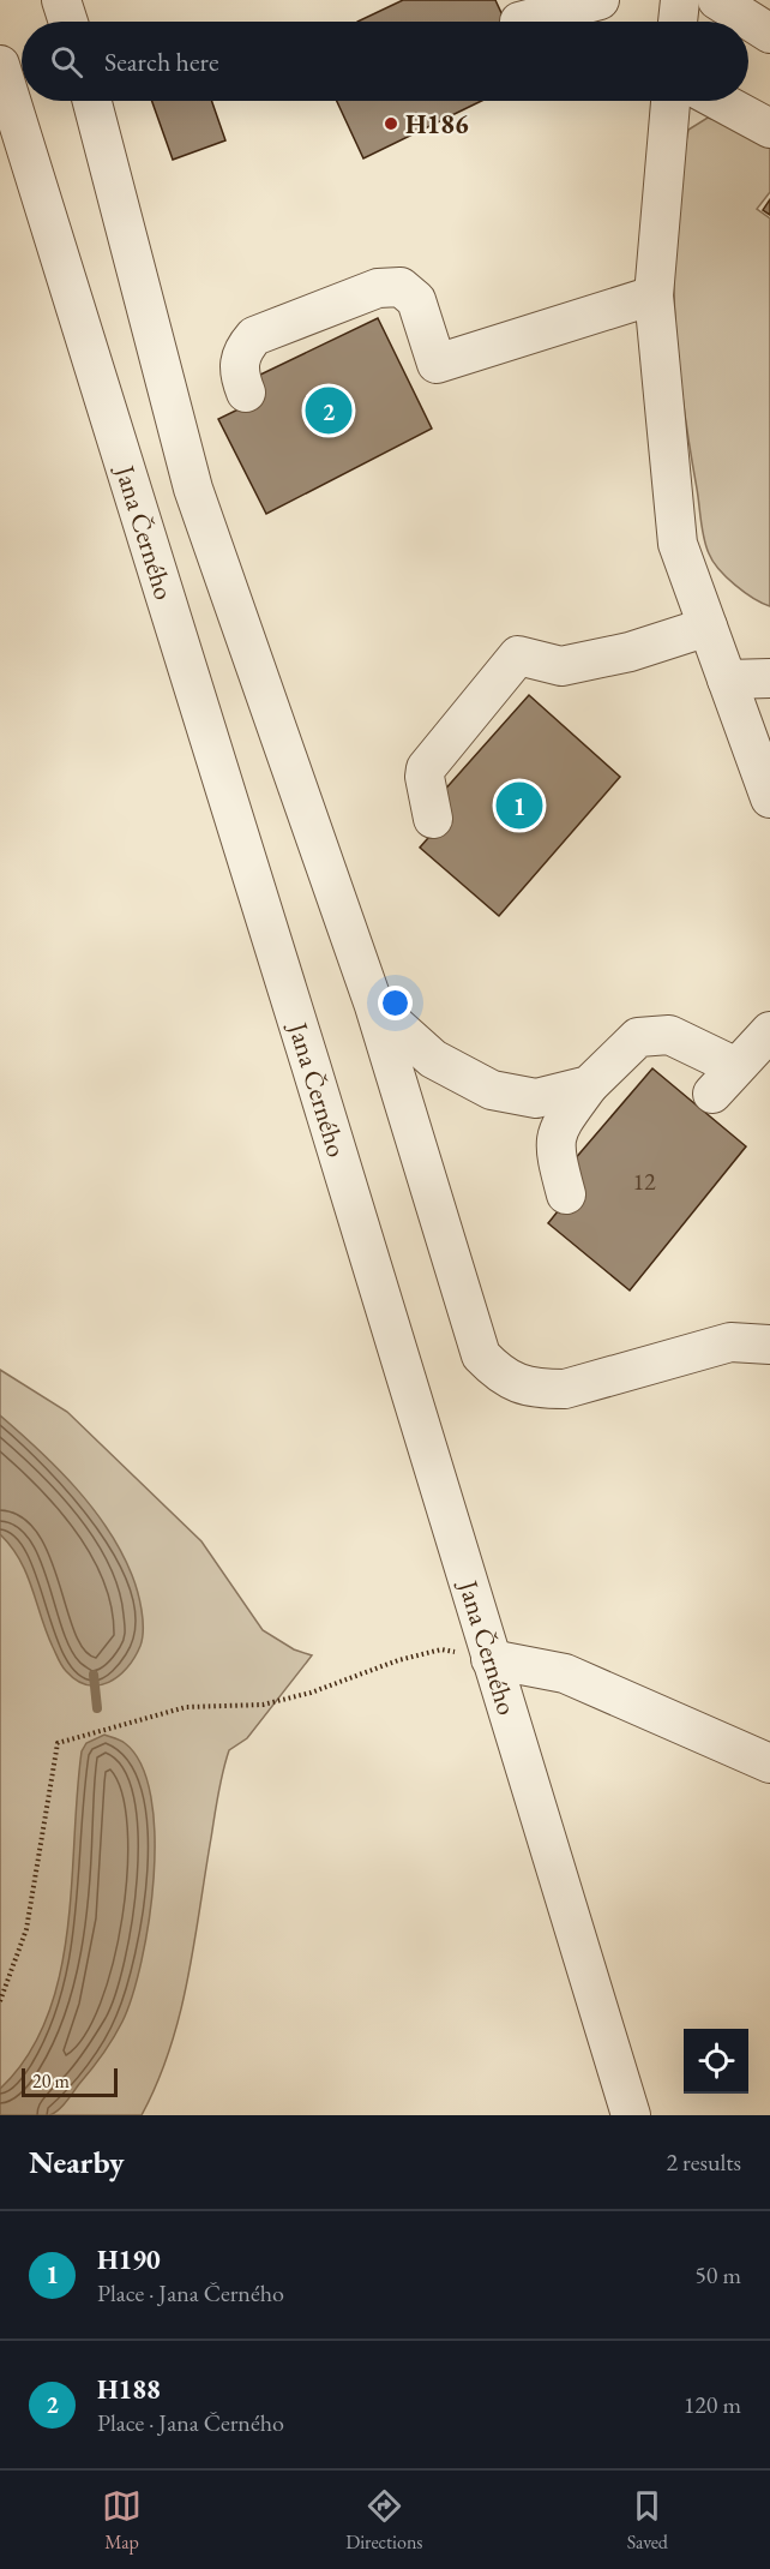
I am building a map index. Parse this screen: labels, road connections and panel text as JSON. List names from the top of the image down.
{
  "streets": {
    "street": ["Jana Černého"]
  },
  "places": ["H186"],
  "house_numbers": ["12"],
  "scale_bar": "20 m",
  "page": {
    "search": "Search here",
    "pins": ["2", "1"],
    "scale": "20 m",
    "heading": ["Nearby", "2 results"],
    "list": [
      {
        "mark": "1",
        "name": "H190",
        "note": "Place · Jana Černého",
        "value": "50 m"
      },
      {
        "mark": "2",
        "name": "H188",
        "note": "Place · Jana Černého",
        "value": "120 m"
      }
    ],
    "nav": ["Map", "Directions", "Saved"]
  }
}
